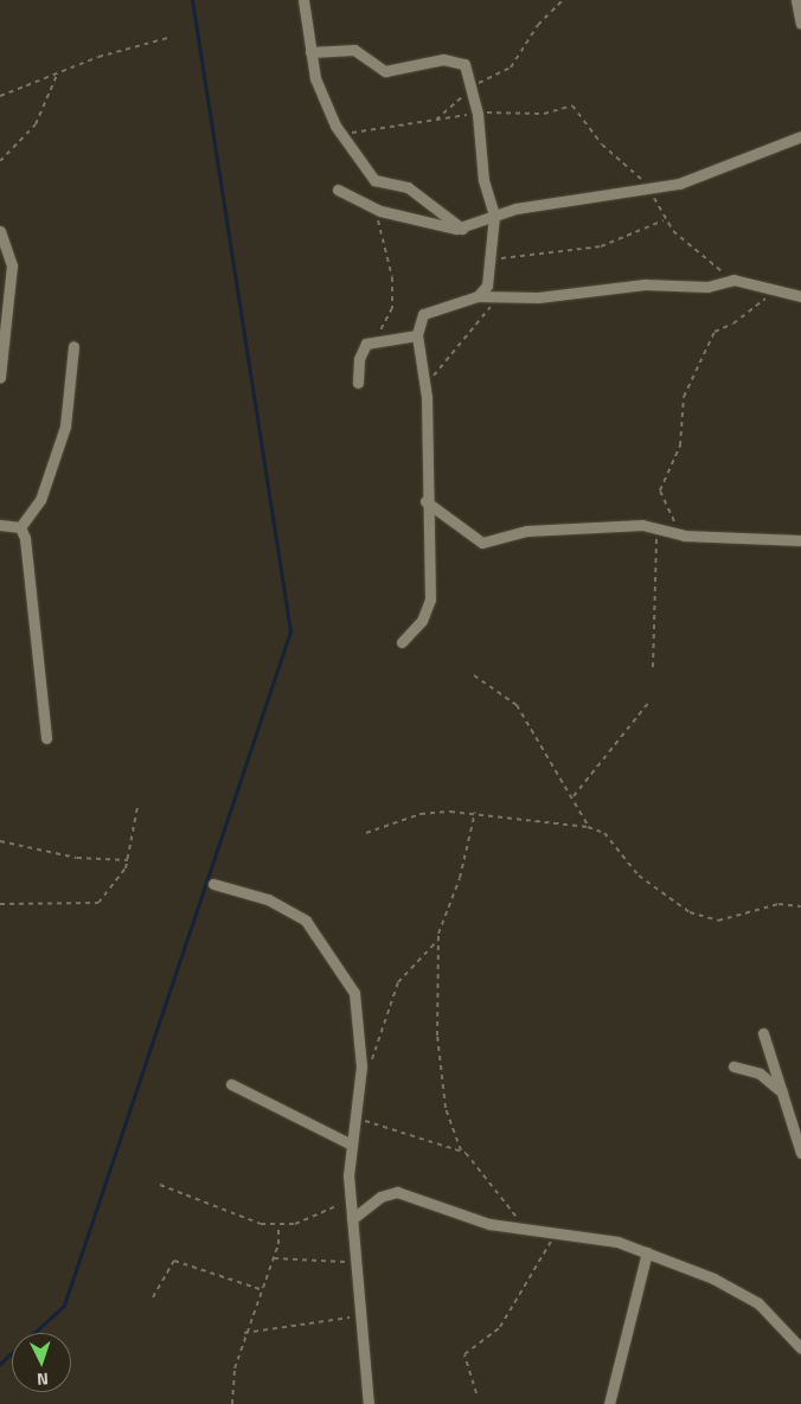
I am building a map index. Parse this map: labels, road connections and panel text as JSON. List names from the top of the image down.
{
  "north": "bottom"
}
